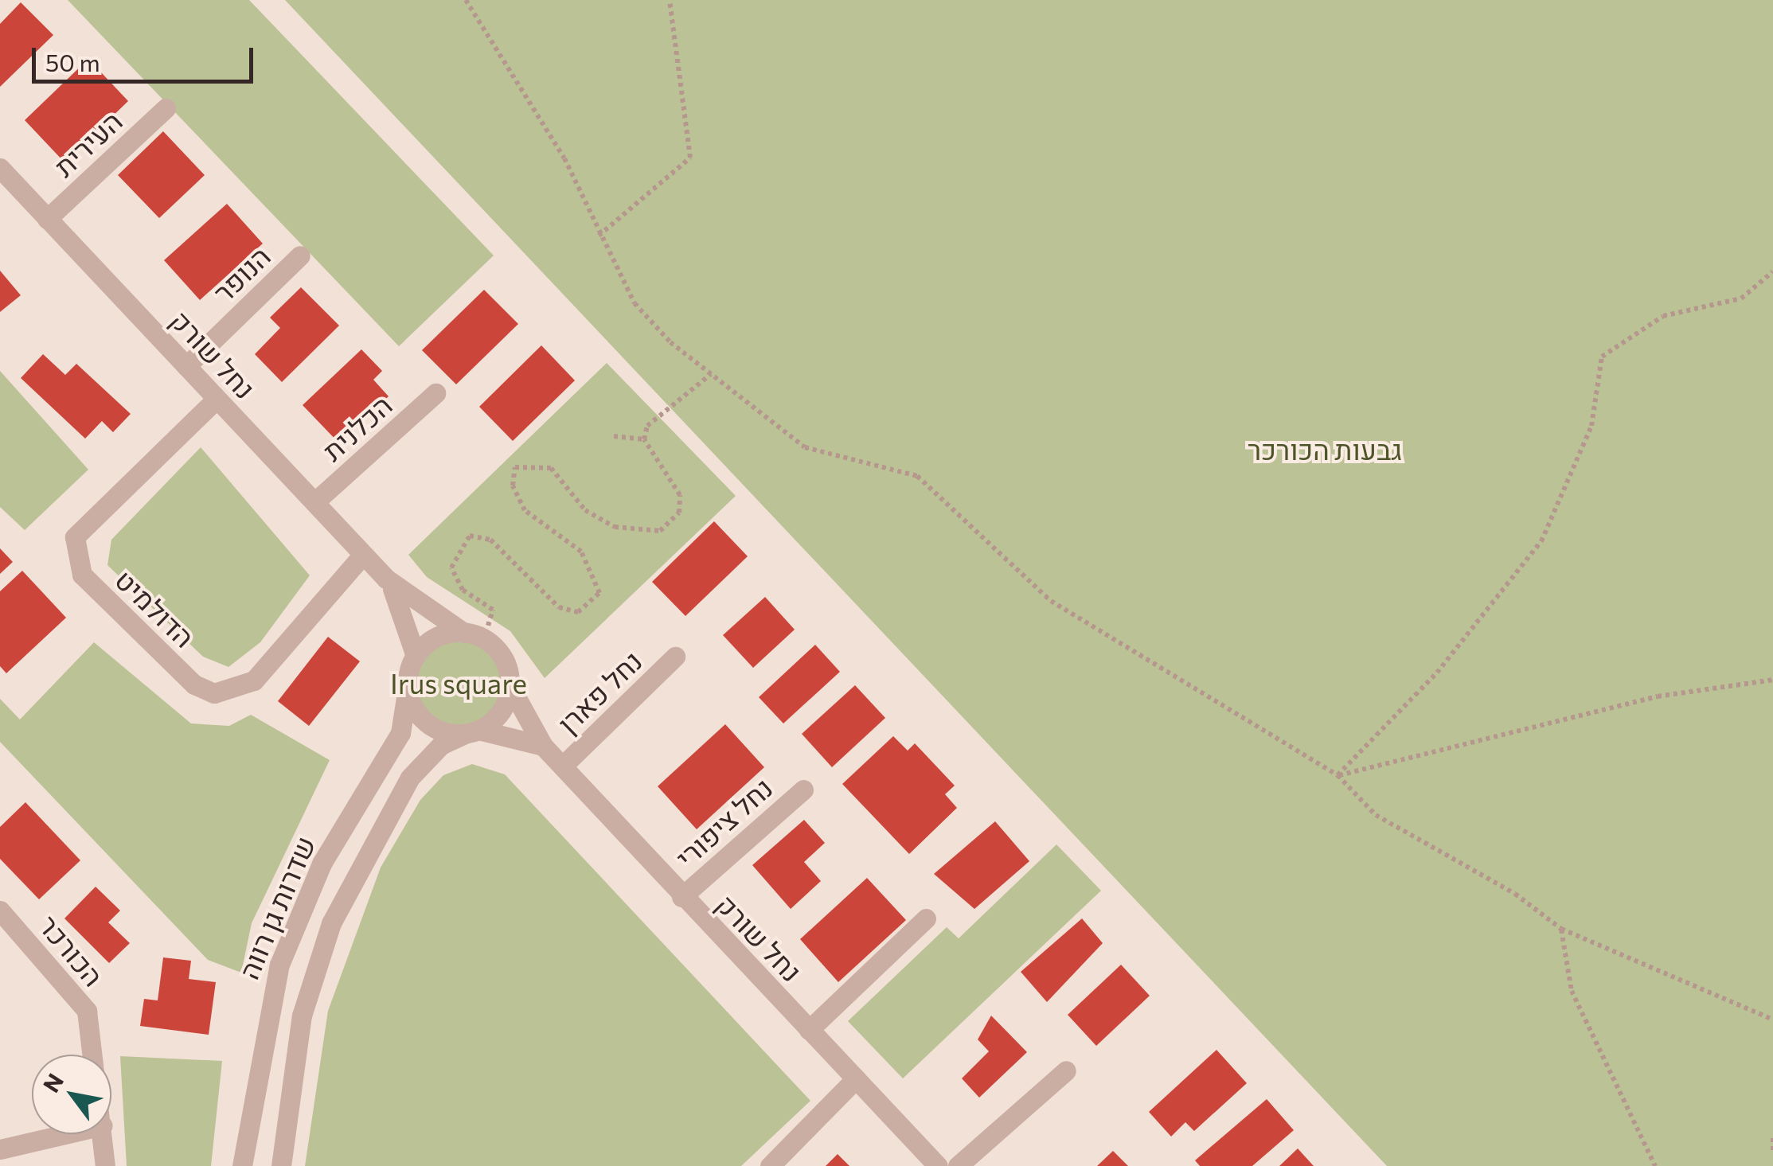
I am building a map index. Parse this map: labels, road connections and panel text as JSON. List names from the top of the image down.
{
  "streets": {
    "street": [
      "העירית",
      "הנופר",
      "נחל שורק",
      "הכלנית",
      "הדולמיט",
      "נחל פארן",
      "נחל ציפורי",
      "שדרות גן רווה",
      "הכורכר"
    ]
  },
  "crossings": [
    ["העירית", "נחל שורק"],
    ["הנופר", "נחל שורק"],
    ["נחל שורק", "הכלנית"],
    ["נחל שורק", "הדולמיט"],
    ["נחל שורק", "נחל פארן"],
    ["נחל שורק", "נחל ציפורי"],
    ["נחל שורק", "שדרות גן רווה"]
  ],
  "parks": ["גבעות הכורכר", "Irus square"],
  "scale_bar": "50 m",
  "north": "top left"
}
